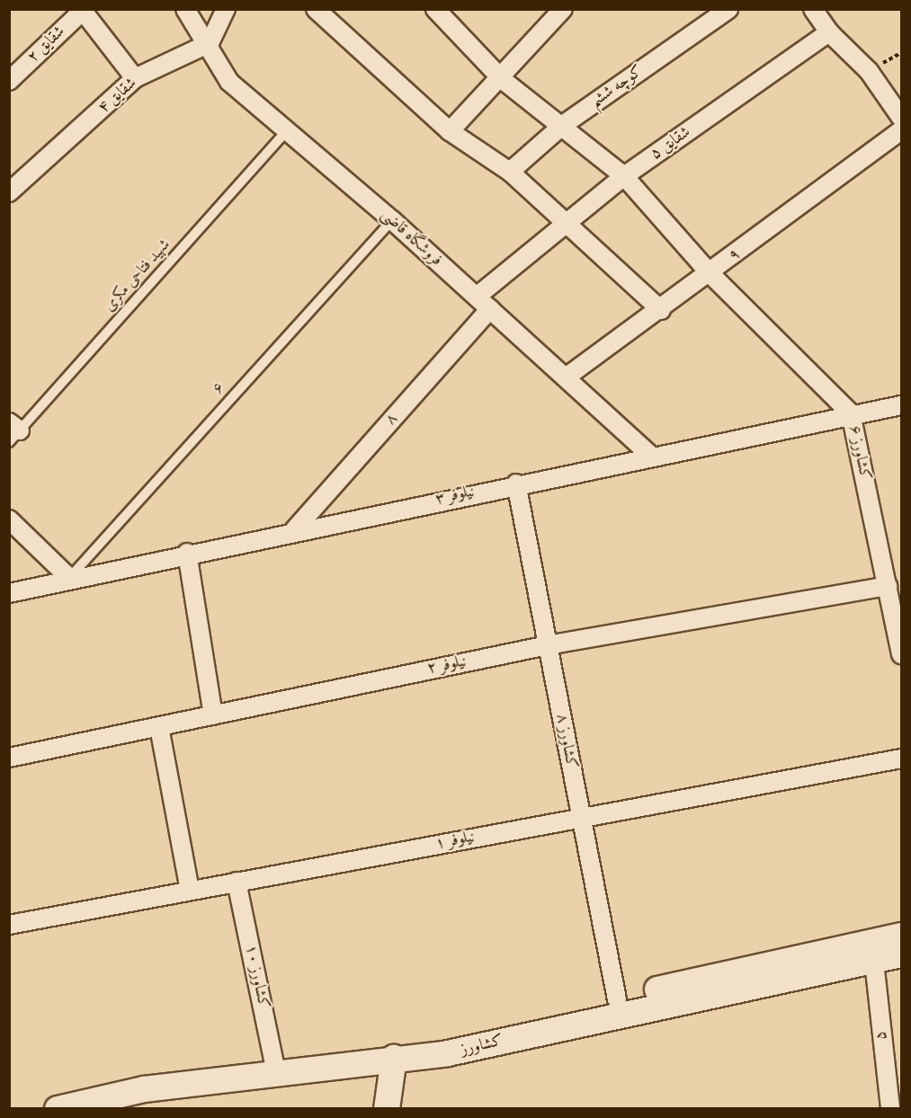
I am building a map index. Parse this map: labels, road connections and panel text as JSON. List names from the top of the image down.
{
  "streets": {
    "main road": ["کشاورز"],
    "street": [
      "شقایق ۲",
      "کوچه ششم",
      "شقایق ۴",
      "شقایق ۵",
      "فروشگاه قاضی",
      "۹",
      "۸",
      "کشاورز ۶",
      "نیلوفر ۳",
      "نیلوفر ۲",
      "کشاورز ۸",
      "نیلوفر ۱",
      "کشاورز ۱۰",
      "۵"
    ],
    "lane": ["شهید فتاحی مکری", "۶"]
  },
  "crossings": [
    ["کوچه ششم", "کشاورز ۶"],
    ["شقایق ۴", "فروشگاه قاضی"],
    ["شقایق ۵", "فروشگاه قاضی"],
    ["شقایق ۵", "کشاورز ۶"],
    ["فروشگاه قاضی", "۹"],
    ["فروشگاه قاضی", "شهید فتاحی مکری"],
    ["فروشگاه قاضی", "۶"],
    ["فروشگاه قاضی", "۸"],
    ["فروشگاه قاضی", "نیلوفر ۳"],
    ["۹", "کشاورز ۶"],
    ["۶", "نیلوفر ۳"],
    ["۸", "نیلوفر ۳"],
    ["کشاورز ۶", "نیلوفر ۳"],
    ["کشاورز ۶", "نیلوفر ۲"],
    ["نیلوفر ۳", "کشاورز ۸"],
    ["نیلوفر ۲", "کشاورز ۸"],
    ["کشاورز ۸", "نیلوفر ۱"],
    ["نیلوفر ۱", "کشاورز ۱۰"],
    ["کشاورز ۱۰", "کشاورز"],
    ["۵", "کشاورز"]
  ]
}
